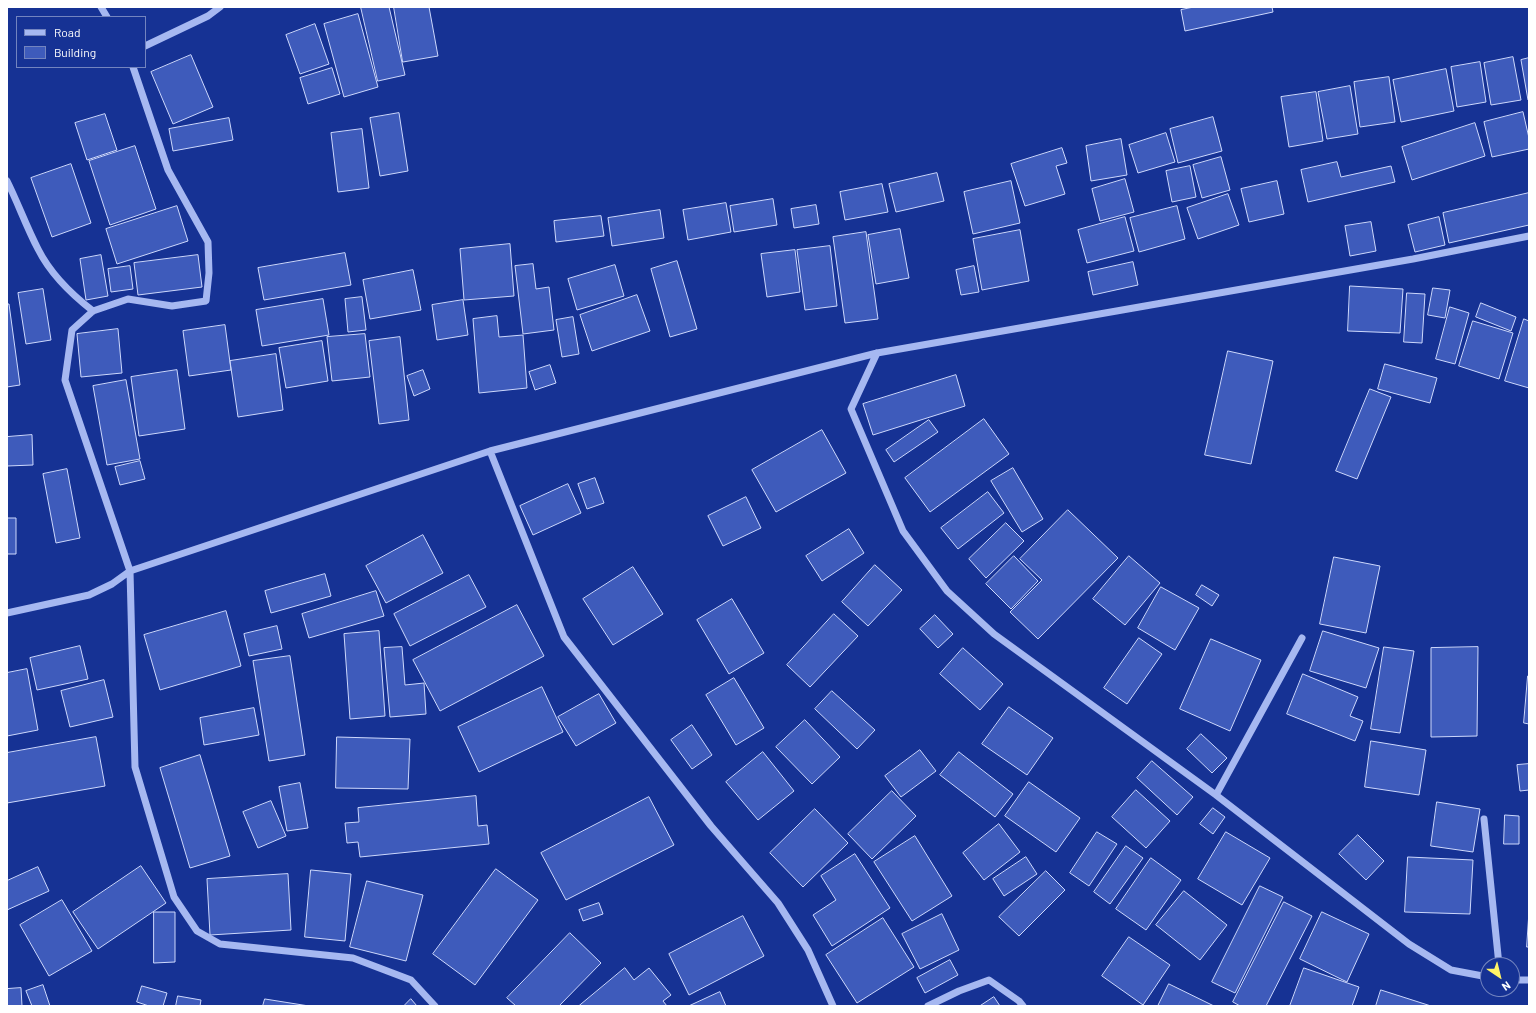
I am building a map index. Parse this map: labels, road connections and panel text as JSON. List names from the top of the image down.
{
  "legend": ["Road", "Building"],
  "north": "bottom right"
}
